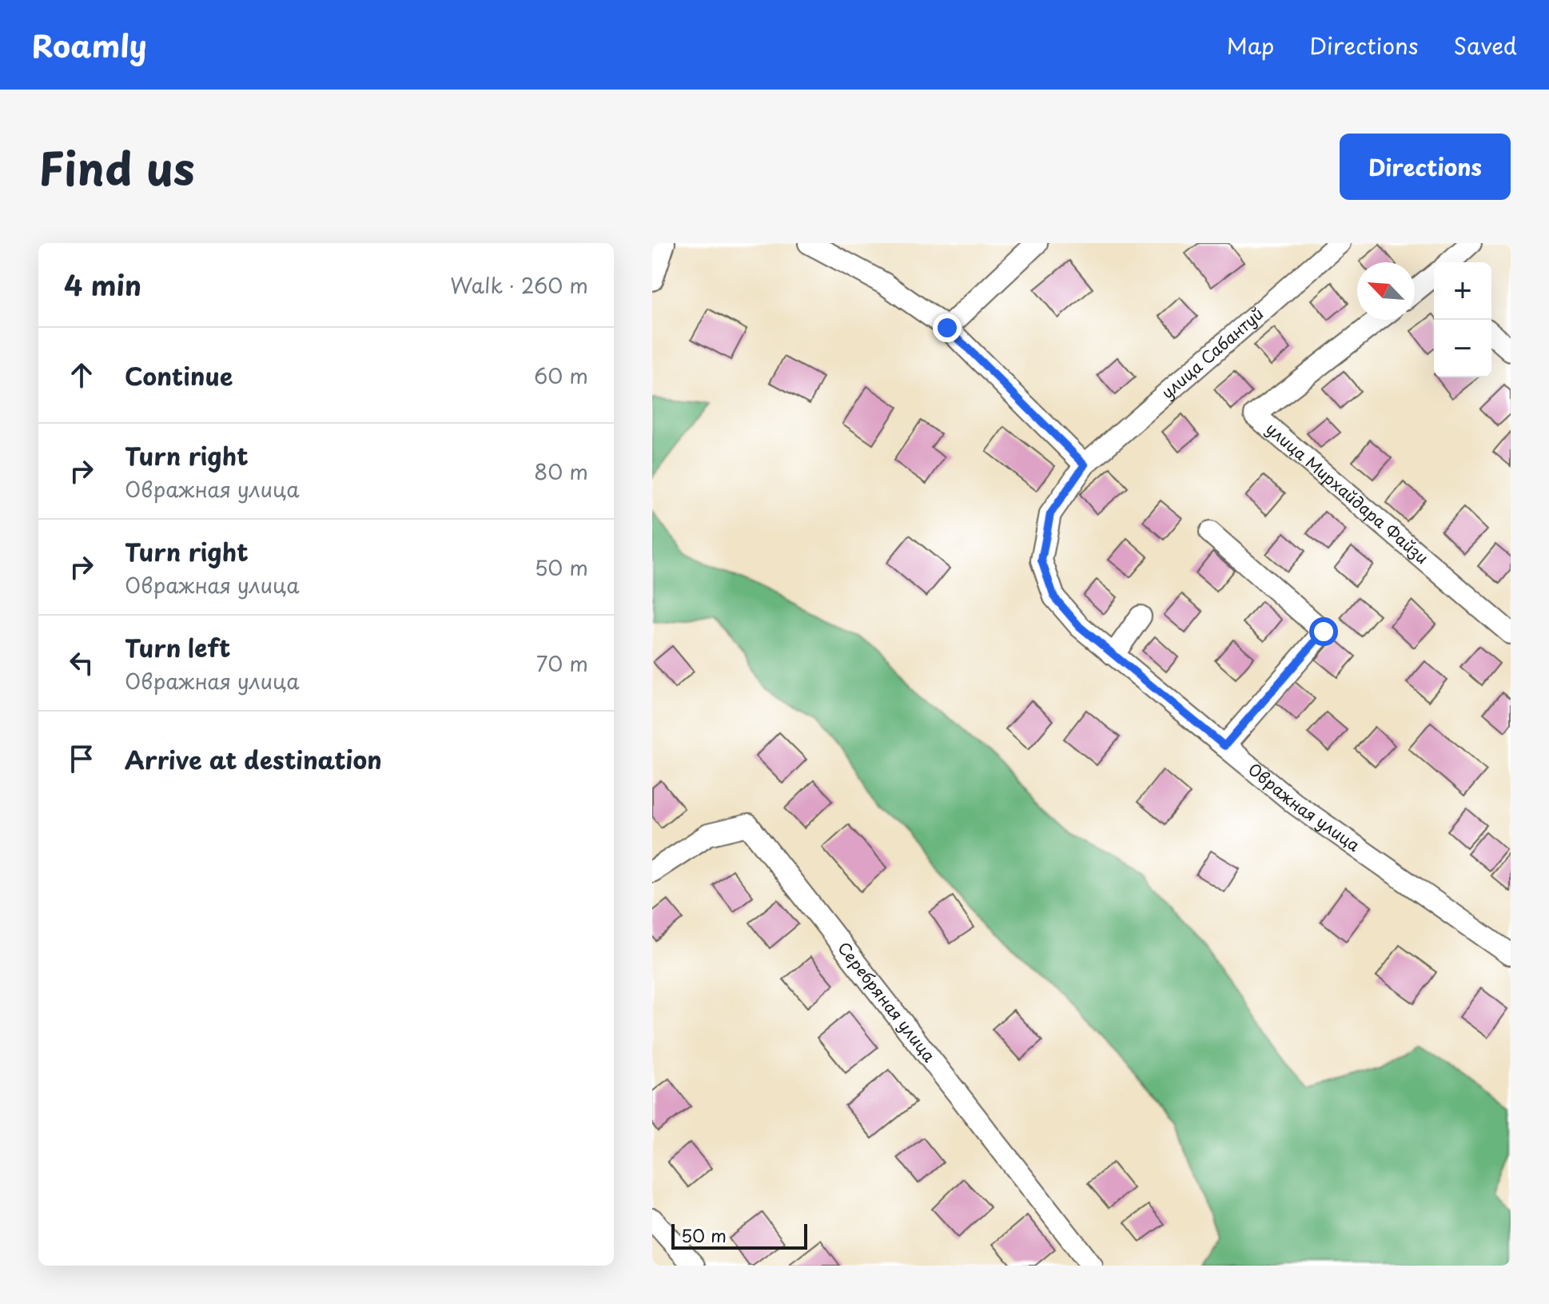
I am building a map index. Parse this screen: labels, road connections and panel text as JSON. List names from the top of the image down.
{
  "streets": {
    "street": [
      "улица Сабантуй",
      "улица Мирхайдара Файзи",
      "Овражная улица",
      "Серебряная улица"
    ]
  },
  "crossings": [
    ["улица Сабантуй", "Овражная улица"]
  ],
  "scale_bar": "50 m",
  "north": "top left",
  "page": {
    "header": "Roamly",
    "nav": ["Map", "Directions", "Saved"],
    "title": "Find us",
    "buttons": "Directions",
    "heading": ["4 min", "Walk · 260 m"],
    "map_buttons": ["+", "−"],
    "list": [
      ["Continue", "60 m"],
      ["Turn right", "Овражная улица", "80 m"],
      ["Turn right", "Овражная улица", "50 m"],
      ["Turn left", "Овражная улица", "70 m"],
      "Arrive at destination"
    ],
    "scale": "50 m"
  }
}
